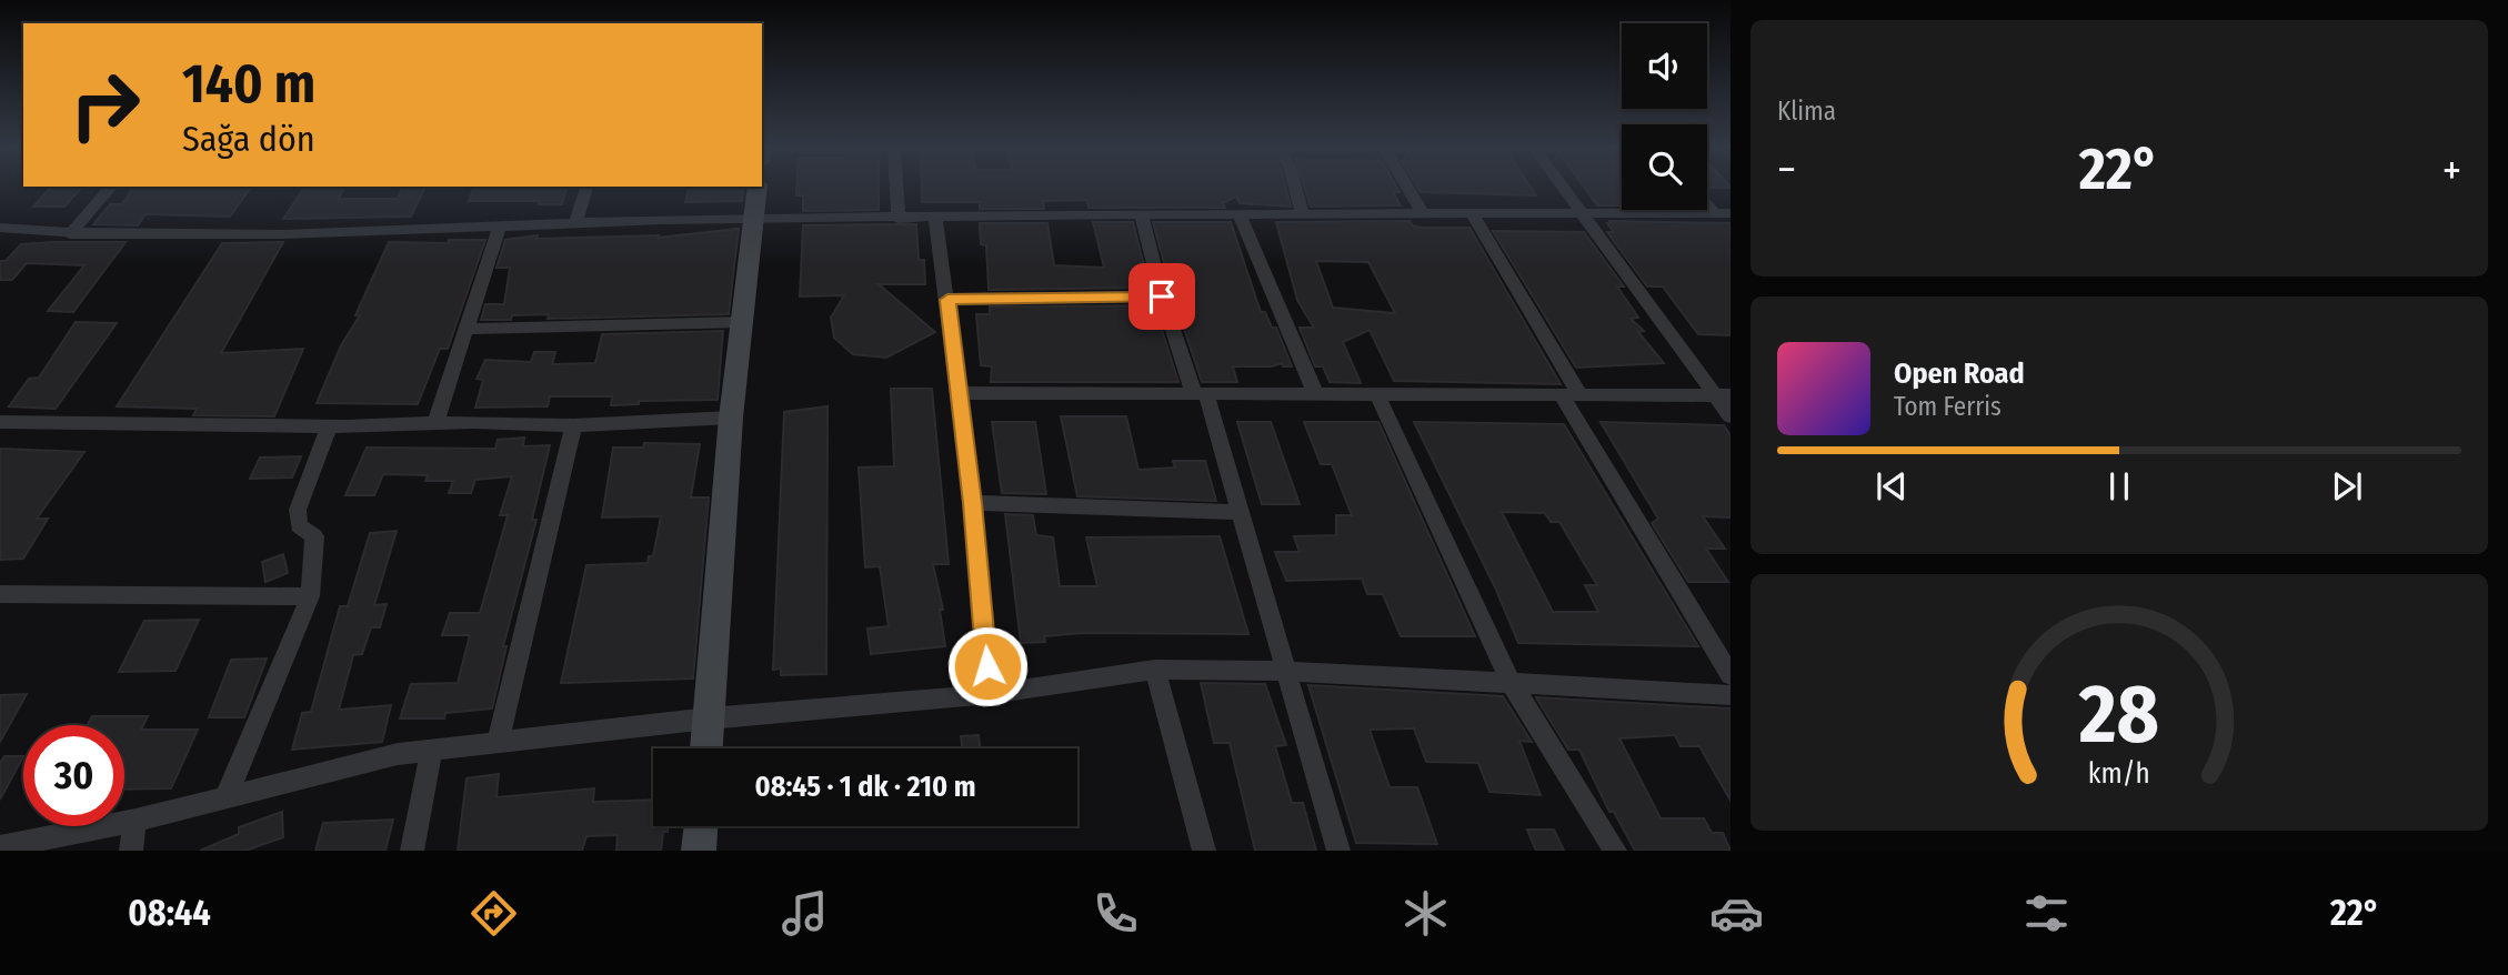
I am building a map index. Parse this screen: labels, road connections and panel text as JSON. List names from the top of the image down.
{
  "page": {
    "tile": "Klima",
    "turn": ["140 m", "Sağa dön"],
    "heat": ["−", "22°", "+"],
    "song": ["Open Road", "Tom Ferris"],
    "limit": "30",
    "trip": "08:45 · 1 dk · 210 m",
    "tabs": ["08:44", "22°"],
    "gauge": ["28", "km/h"]
  }
}
